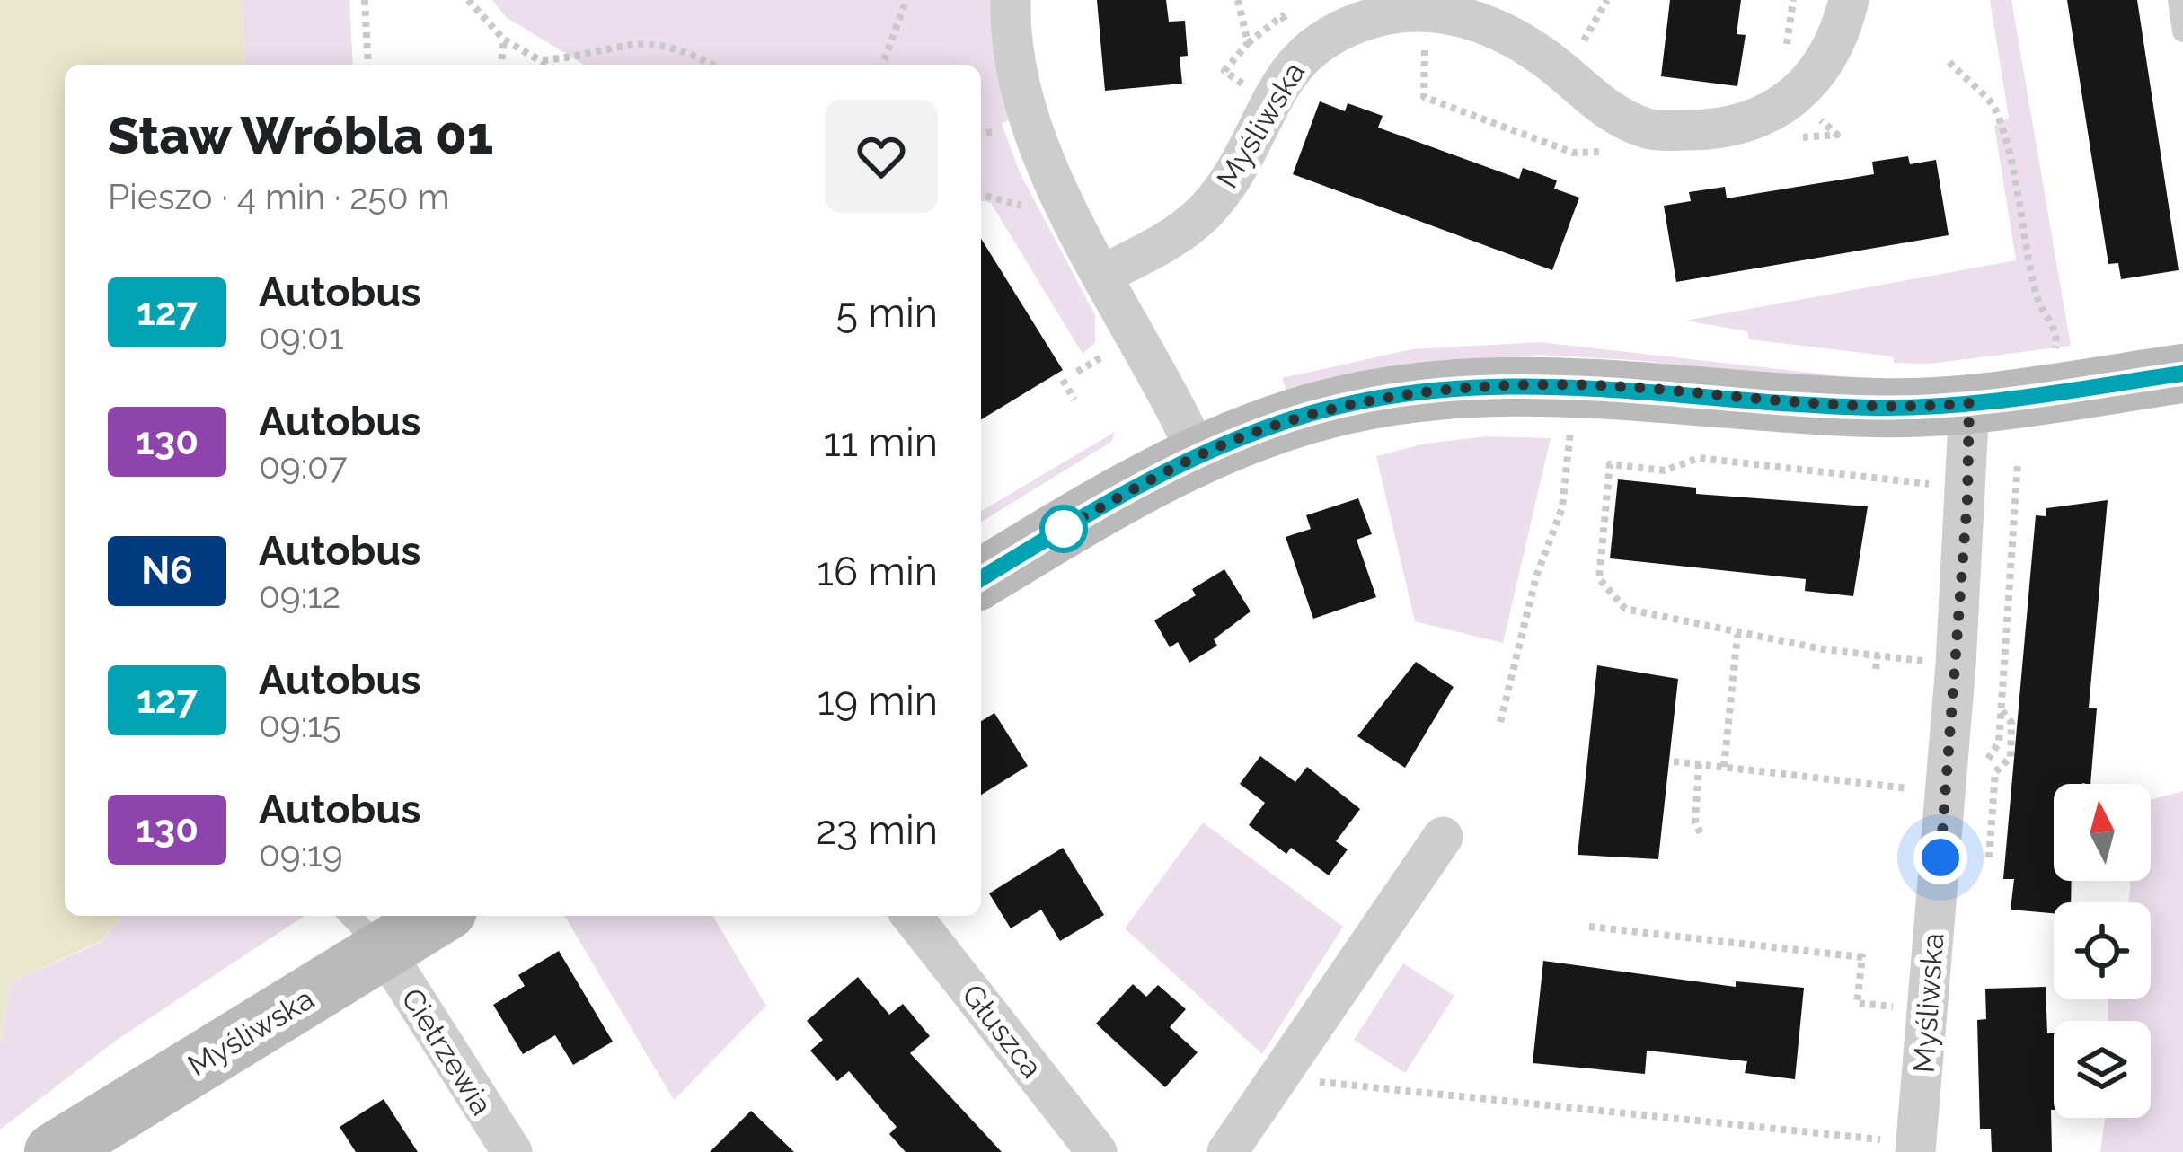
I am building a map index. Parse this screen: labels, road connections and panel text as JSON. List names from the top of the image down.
{
  "streets": {
    "street": ["Myśliwska", "Głuszca", "Cietrzewia"]
  },
  "crossings": [
    ["Myśliwska", "Cietrzewia"]
  ],
  "lines": ["bus line 127"],
  "north": "top",
  "page": {
    "heading": ["Staw Wróbla 01", "Pieszo · 4 min · 250 m"],
    "list": [
      {
        "mark": "127",
        "name": "Autobus",
        "note": "09:01",
        "value": "5 min"
      },
      {
        "mark": "130",
        "name": "Autobus",
        "note": "09:07",
        "value": "11 min"
      },
      {
        "mark": "N6",
        "name": "Autobus",
        "note": "09:12",
        "value": "16 min"
      },
      {
        "mark": "127",
        "name": "Autobus",
        "note": "09:15",
        "value": "19 min"
      },
      {
        "mark": "130",
        "name": "Autobus",
        "note": "09:19",
        "value": "23 min"
      }
    ]
  }
}
